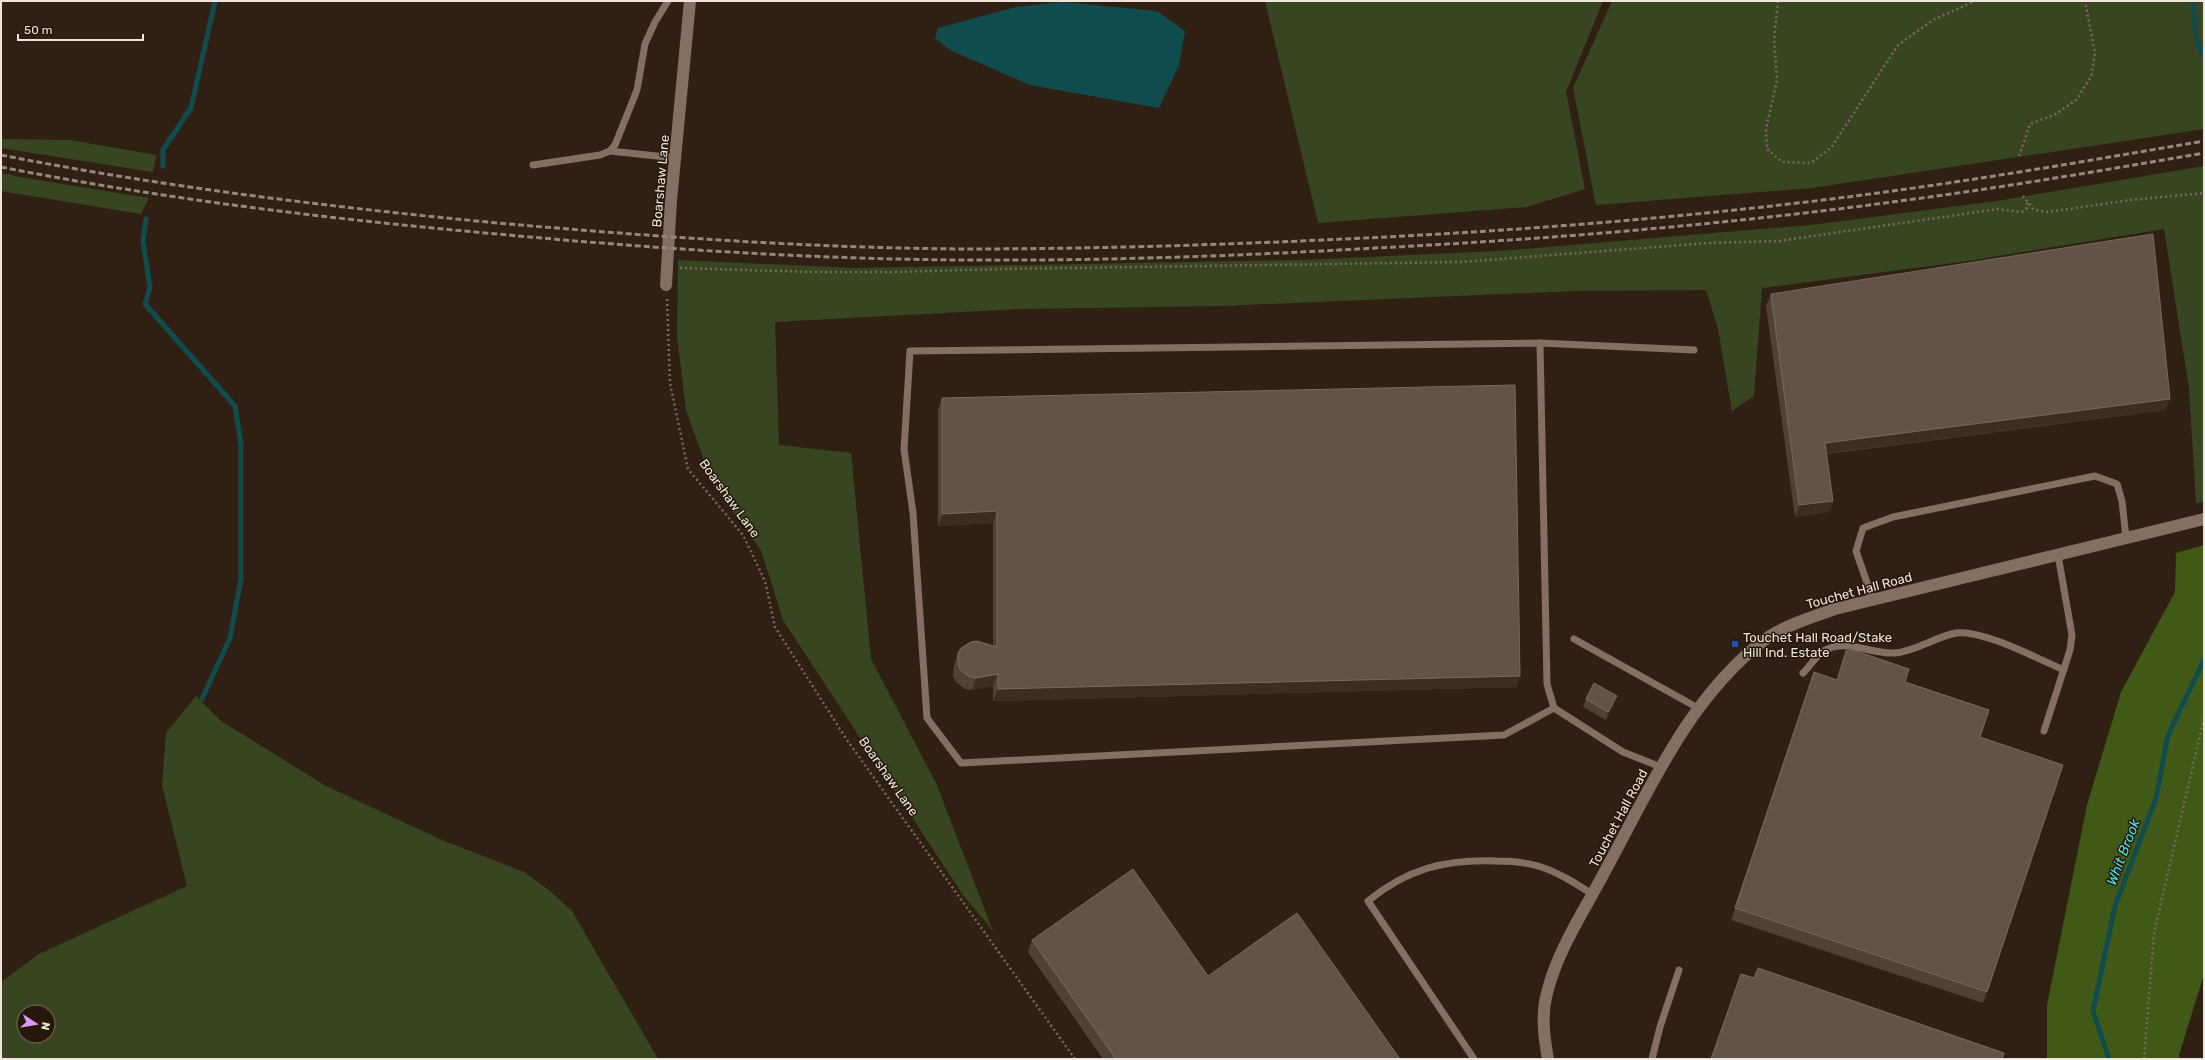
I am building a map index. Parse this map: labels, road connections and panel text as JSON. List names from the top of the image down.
{
  "streets": {
    "street": ["Boarshaw Lane", "Touchet Hall Road"]
  },
  "water": ["Whit Brook"],
  "places": {
    "transit": ["Touchet Hall Road/Stake Hill Ind. Estate"]
  },
  "scale_bar": "50 m",
  "north": "right"
}
